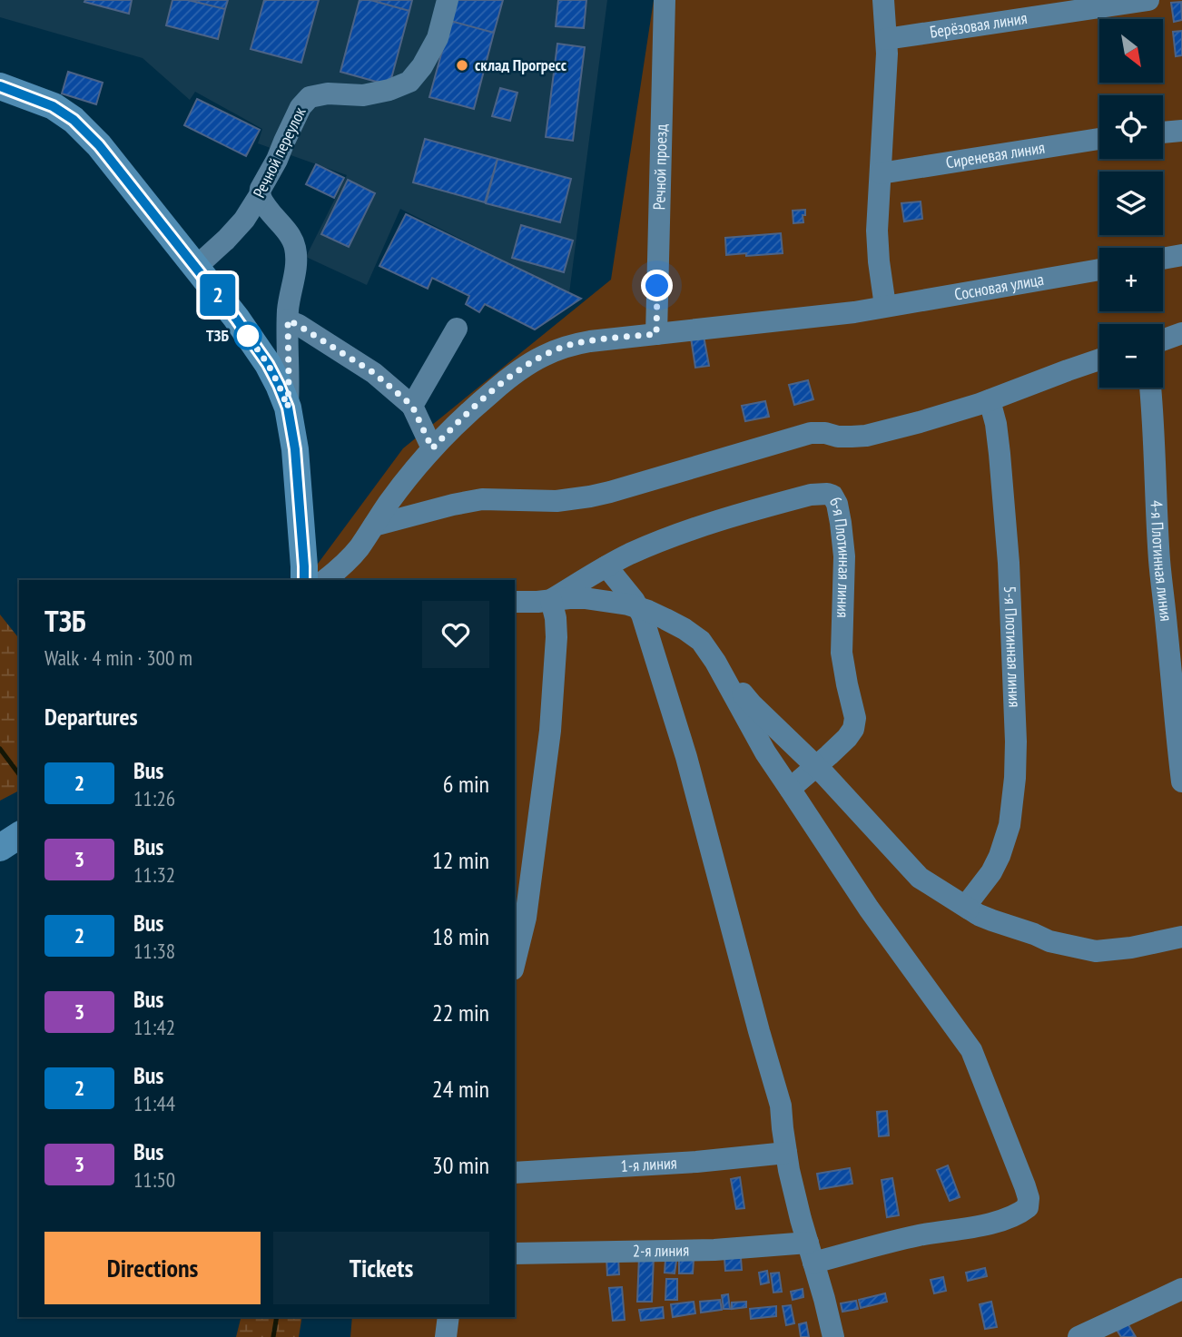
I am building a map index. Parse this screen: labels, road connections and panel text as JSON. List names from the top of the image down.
{
  "streets": {
    "street": [
      "Берёзовая линия",
      "Речной переулок",
      "Сиреневая линия",
      "Речной проезд",
      "Сосновая улица",
      "6-я Плотинная линия",
      "4-я Плотинная линия",
      "5-я Плотинная линия",
      "1-я линия",
      "2-я линия"
    ]
  },
  "crossings": [
    ["Речной проезд", "Сосновая улица"]
  ],
  "places": ["склад Прогресс", "ТЗБ"],
  "lines": ["bus line 2"],
  "north": "bottom right",
  "page": {
    "on_map": "2",
    "map_buttons": ["+", "−"],
    "heading": [
      ["ТЗБ", "Walk · 4 min · 300 m"],
      "Departures"
    ],
    "list": [
      {
        "mark": "2",
        "name": "Bus",
        "note": "11:26",
        "value": "6 min"
      },
      {
        "mark": "3",
        "name": "Bus",
        "note": "11:32",
        "value": "12 min"
      },
      {
        "mark": "2",
        "name": "Bus",
        "note": "11:38",
        "value": "18 min"
      },
      {
        "mark": "3",
        "name": "Bus",
        "note": "11:42",
        "value": "22 min"
      },
      {
        "mark": "2",
        "name": "Bus",
        "note": "11:44",
        "value": "24 min"
      },
      {
        "mark": "3",
        "name": "Bus",
        "note": "11:50",
        "value": "30 min"
      }
    ],
    "buttons": ["Directions", "Tickets"]
  }
}
